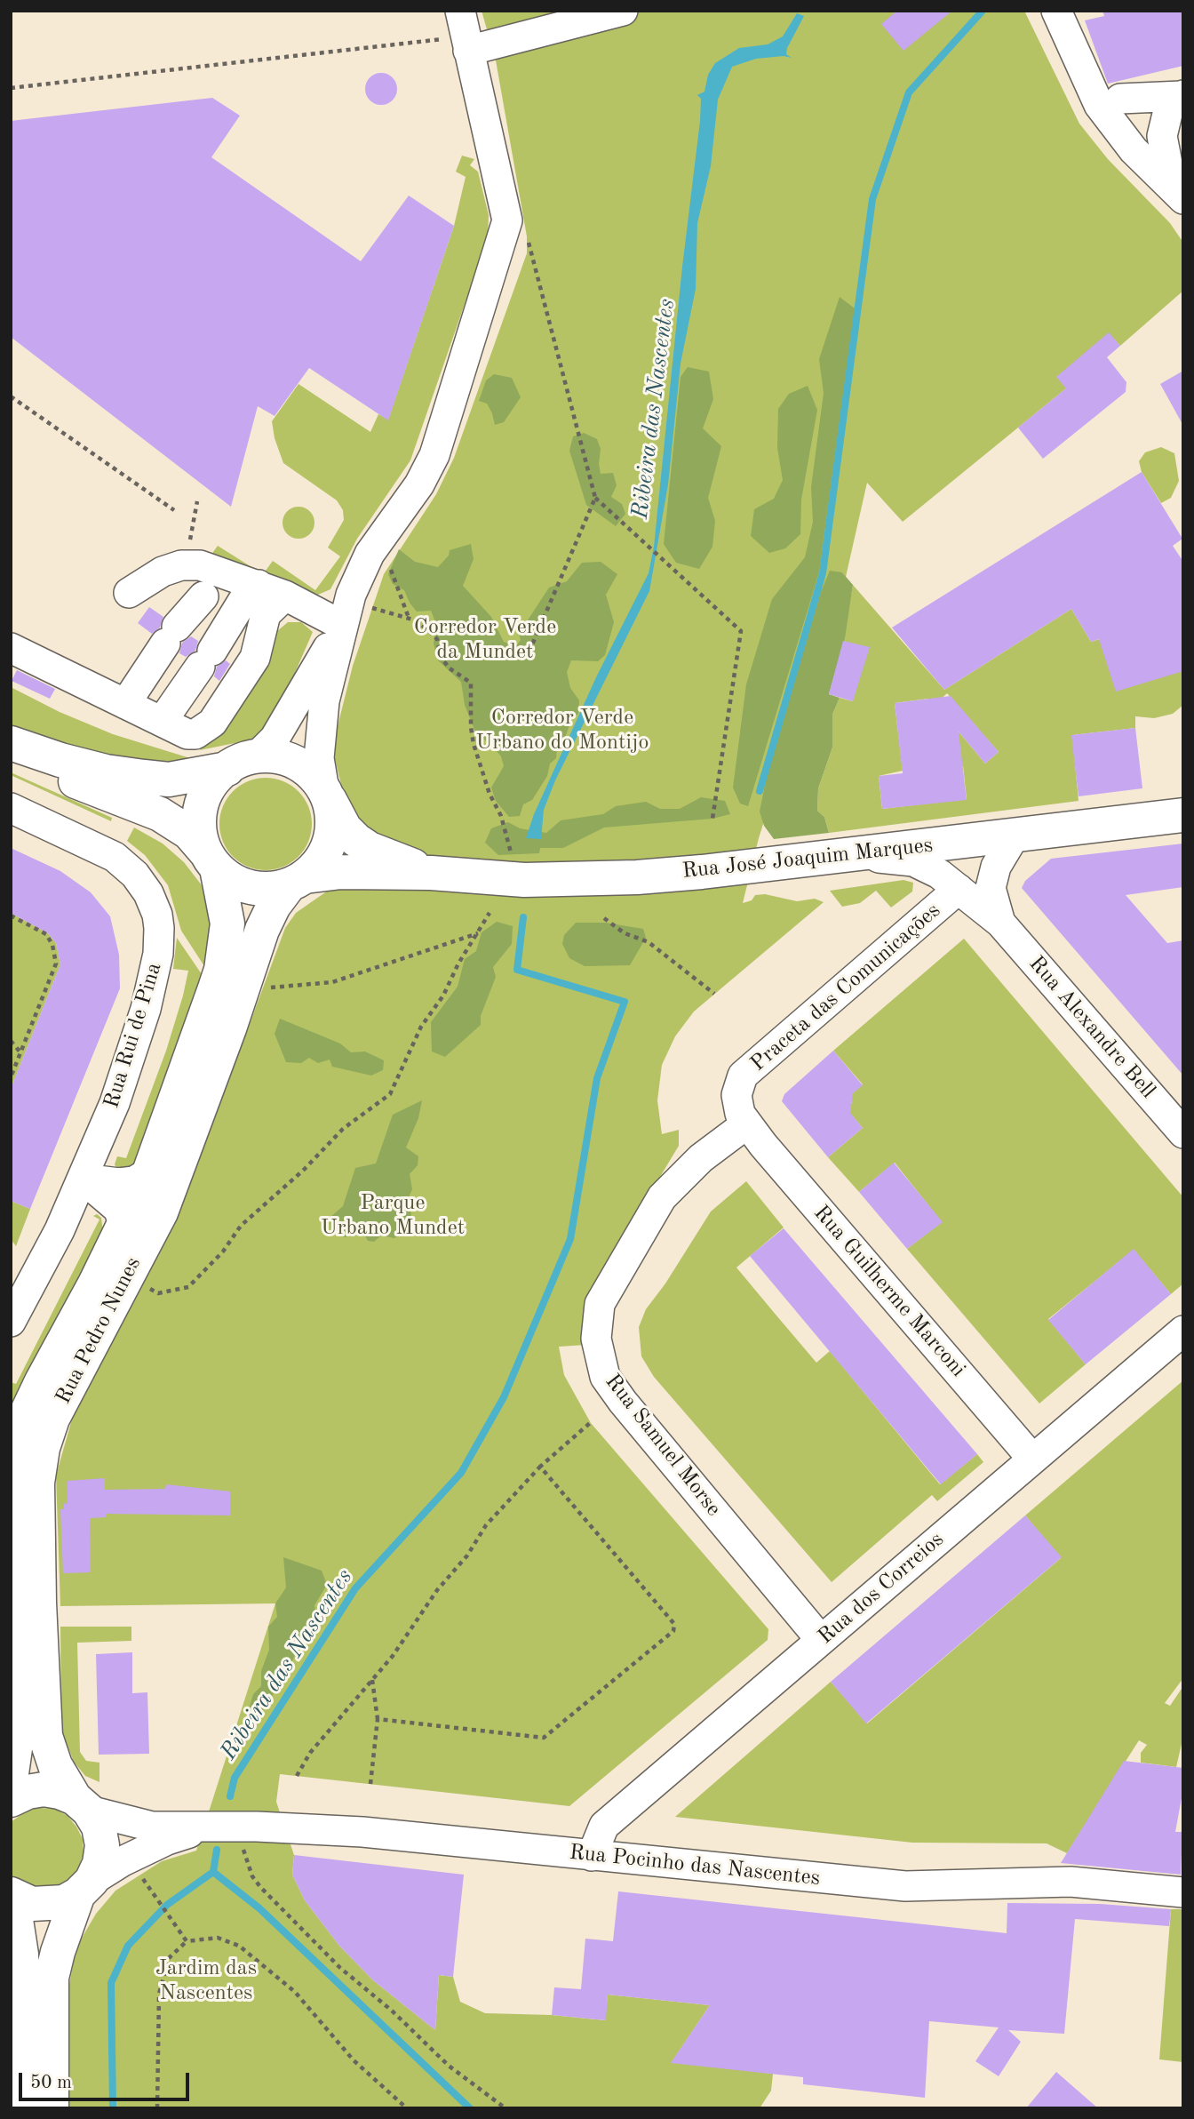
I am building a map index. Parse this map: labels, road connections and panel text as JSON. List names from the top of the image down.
{
  "streets": {
    "main road": ["Rua José Joaquim Marques", "Rua Pedro Nunes"],
    "street": [
      "Praceta das Comunicações",
      "Rua Alexandre Bell",
      "Rua Rui de Pina",
      "Rua Guilherme Marconi",
      "Rua Samuel Morse",
      "Rua dos Correios",
      "Rua Pocinho das Nascentes"
    ]
  },
  "crossings": [
    ["Rua José Joaquim Marques", "Rua Alexandre Bell"],
    ["Rua José Joaquim Marques", "Rua Pedro Nunes"],
    ["Praceta das Comunicações", "Rua Alexandre Bell"],
    ["Praceta das Comunicações", "Rua Guilherme Marconi"],
    ["Praceta das Comunicações", "Rua Samuel Morse"],
    ["Rua Guilherme Marconi", "Rua Samuel Morse"],
    ["Rua Guilherme Marconi", "Rua dos Correios"],
    ["Rua Pedro Nunes", "Rua Pocinho das Nascentes"],
    ["Rua Samuel Morse", "Rua dos Correios"],
    ["Rua dos Correios", "Rua Pocinho das Nascentes"]
  ],
  "water": ["Ribeira das Nascentes"],
  "parks": [
    "Corredor Verde da Mundet",
    "Corredor Verde Urbano do Montijo",
    "Parque Urbano Mundet",
    "Jardim das Nascentes"
  ],
  "scale_bar": "50 m"
}
